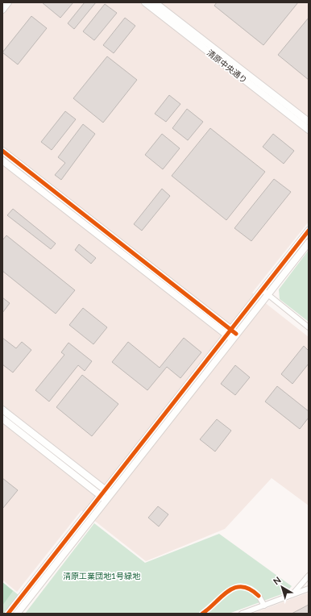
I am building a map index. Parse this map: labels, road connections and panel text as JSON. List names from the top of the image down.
{
  "streets": {
    "street": ["清原中央通り"]
  },
  "parks": ["清原工業団地1号緑地"],
  "north": "top left"
}
